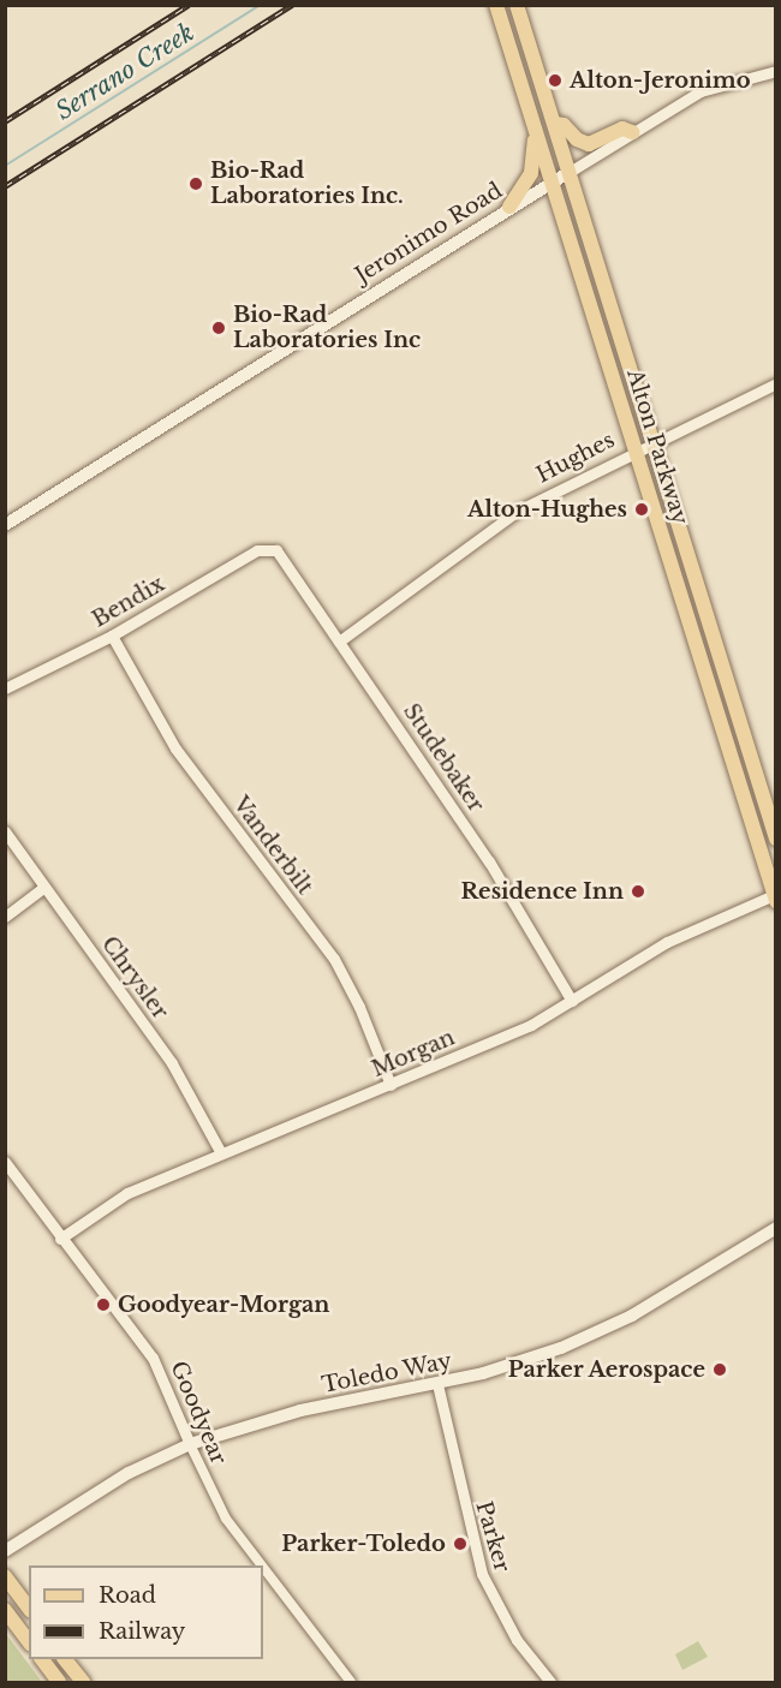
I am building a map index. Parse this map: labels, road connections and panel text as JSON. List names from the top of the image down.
{
  "streets": {
    "main road": ["Jeronimo Road", "Alton Parkway", "Toledo Way"],
    "street": [
      "Hughes",
      "Bendix",
      "Studebaker",
      "Vanderbilt",
      "Chrysler",
      "Morgan",
      "Goodyear",
      "Parker"
    ]
  },
  "crossings": [
    ["Jeronimo Road", "Alton Parkway"],
    ["Alton Parkway", "Hughes"],
    ["Alton Parkway", "Morgan"],
    ["Hughes", "Studebaker"],
    ["Bendix", "Studebaker"],
    ["Bendix", "Vanderbilt"],
    ["Studebaker", "Morgan"],
    ["Vanderbilt", "Morgan"],
    ["Chrysler", "Morgan"],
    ["Morgan", "Goodyear"],
    ["Toledo Way", "Goodyear"],
    ["Toledo Way", "Parker"]
  ],
  "water": ["Serrano Creek"],
  "places": [
    "Alton-Jeronimo",
    "Bio-Rad Laboratories Inc.",
    "Bio-Rad Laboratories Inc",
    "Alton-Hughes",
    "Residence Inn",
    "Goodyear-Morgan",
    "Parker Aerospace",
    "Parker-Toledo"
  ],
  "legend": ["Road", "Railway"]
}
